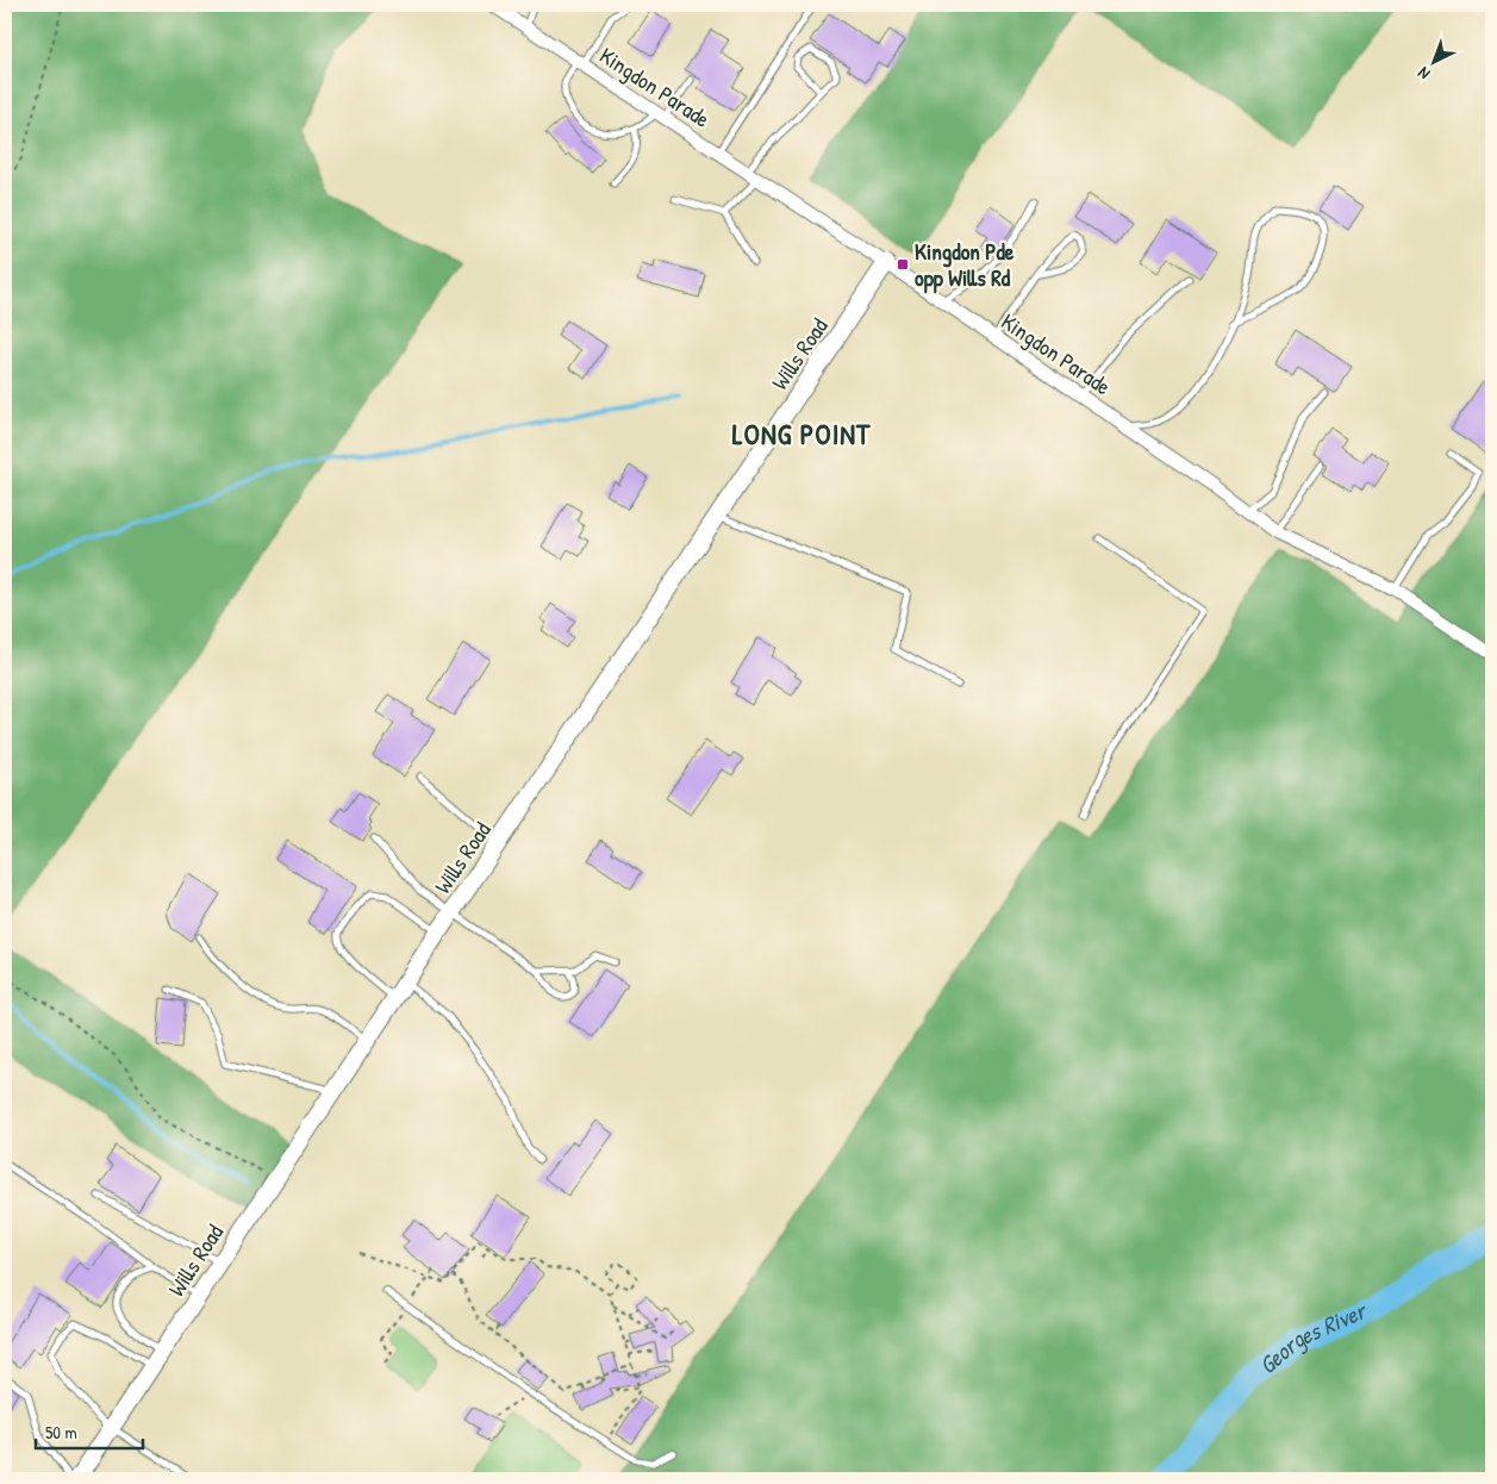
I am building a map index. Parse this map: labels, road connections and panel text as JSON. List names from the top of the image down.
{
  "streets": {
    "street": ["Kingdon Parade", "Wills Road"]
  },
  "crossings": [
    ["Kingdon Parade", "Wills Road"]
  ],
  "districts": ["LONG POINT"],
  "water": ["Georges River"],
  "places": {
    "transit": ["Kingdon Pde opp Wills Rd"]
  },
  "scale_bar": "50 m",
  "north": "bottom left"
}
